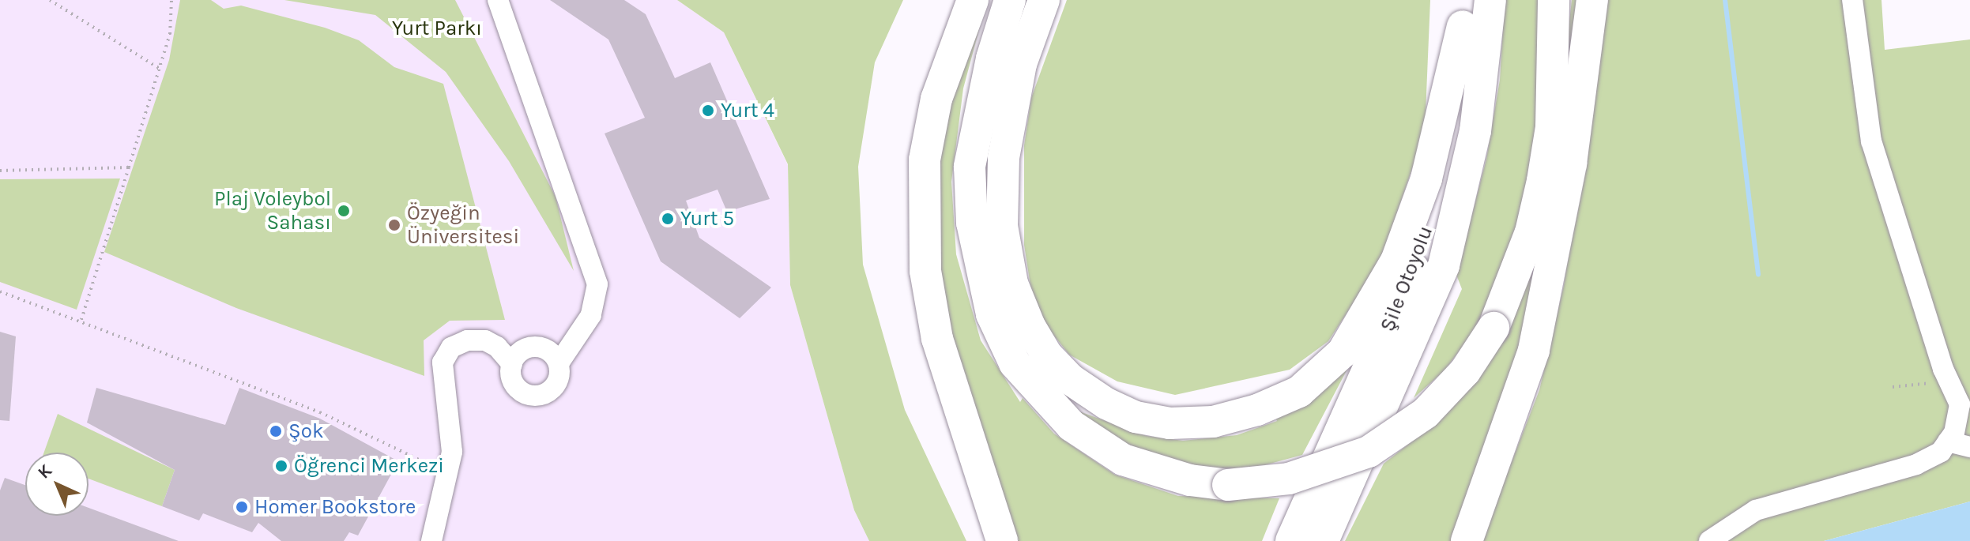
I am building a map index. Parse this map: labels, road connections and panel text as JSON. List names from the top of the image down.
{
  "streets": {
    "highway": ["Şile Otoyolu"]
  },
  "parks": ["Yurt Parkı"],
  "places": [
    "Yurt 4",
    "Plaj Voleybol Sahası",
    "Yurt 5",
    "Özyeğin Üniversitesi",
    "Şok",
    "Öğrenci Merkezi",
    "Homer Bookstore"
  ],
  "north": "top left"
}
